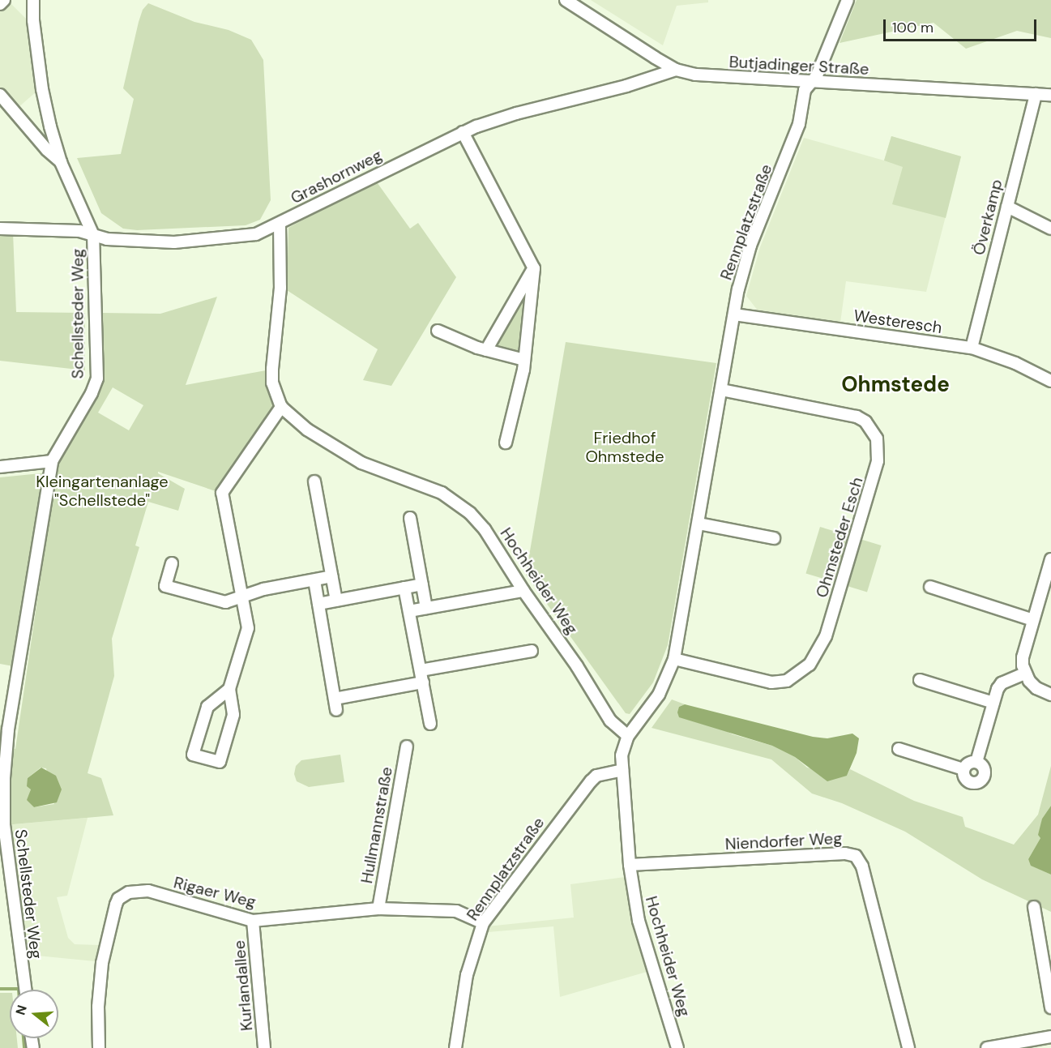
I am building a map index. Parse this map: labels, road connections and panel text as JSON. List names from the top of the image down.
{
  "streets": {
    "street": [
      "Butjadinger Straße",
      "Grashornweg",
      "Överkamp",
      "Rennplatzstraße",
      "Schellsteder Weg",
      "Westeresch",
      "Ohmsteder Esch",
      "Hochheider Weg",
      "Hullmannstraße",
      "Niendorfer Weg",
      "Rigaer Weg",
      "Kurlandallee"
    ]
  },
  "crossings": [
    ["Butjadinger Straße", "Grashornweg"],
    ["Butjadinger Straße", "Överkamp"],
    ["Butjadinger Straße", "Rennplatzstraße"],
    ["Grashornweg", "Schellsteder Weg"],
    ["Grashornweg", "Hochheider Weg"],
    ["Överkamp", "Westeresch"],
    ["Rennplatzstraße", "Westeresch"],
    ["Rennplatzstraße", "Ohmsteder Esch"],
    ["Rennplatzstraße", "Hochheider Weg"],
    ["Rennplatzstraße", "Rigaer Weg"],
    ["Hochheider Weg", "Niendorfer Weg"],
    ["Hullmannstraße", "Rigaer Weg"],
    ["Rigaer Weg", "Kurlandallee"]
  ],
  "districts": ["Ohmstede"],
  "parks": ["Friedhof Ohmstede", "Kleingartenanlage \"Schellstede\""],
  "scale_bar": "100 m",
  "north": "left"
}
